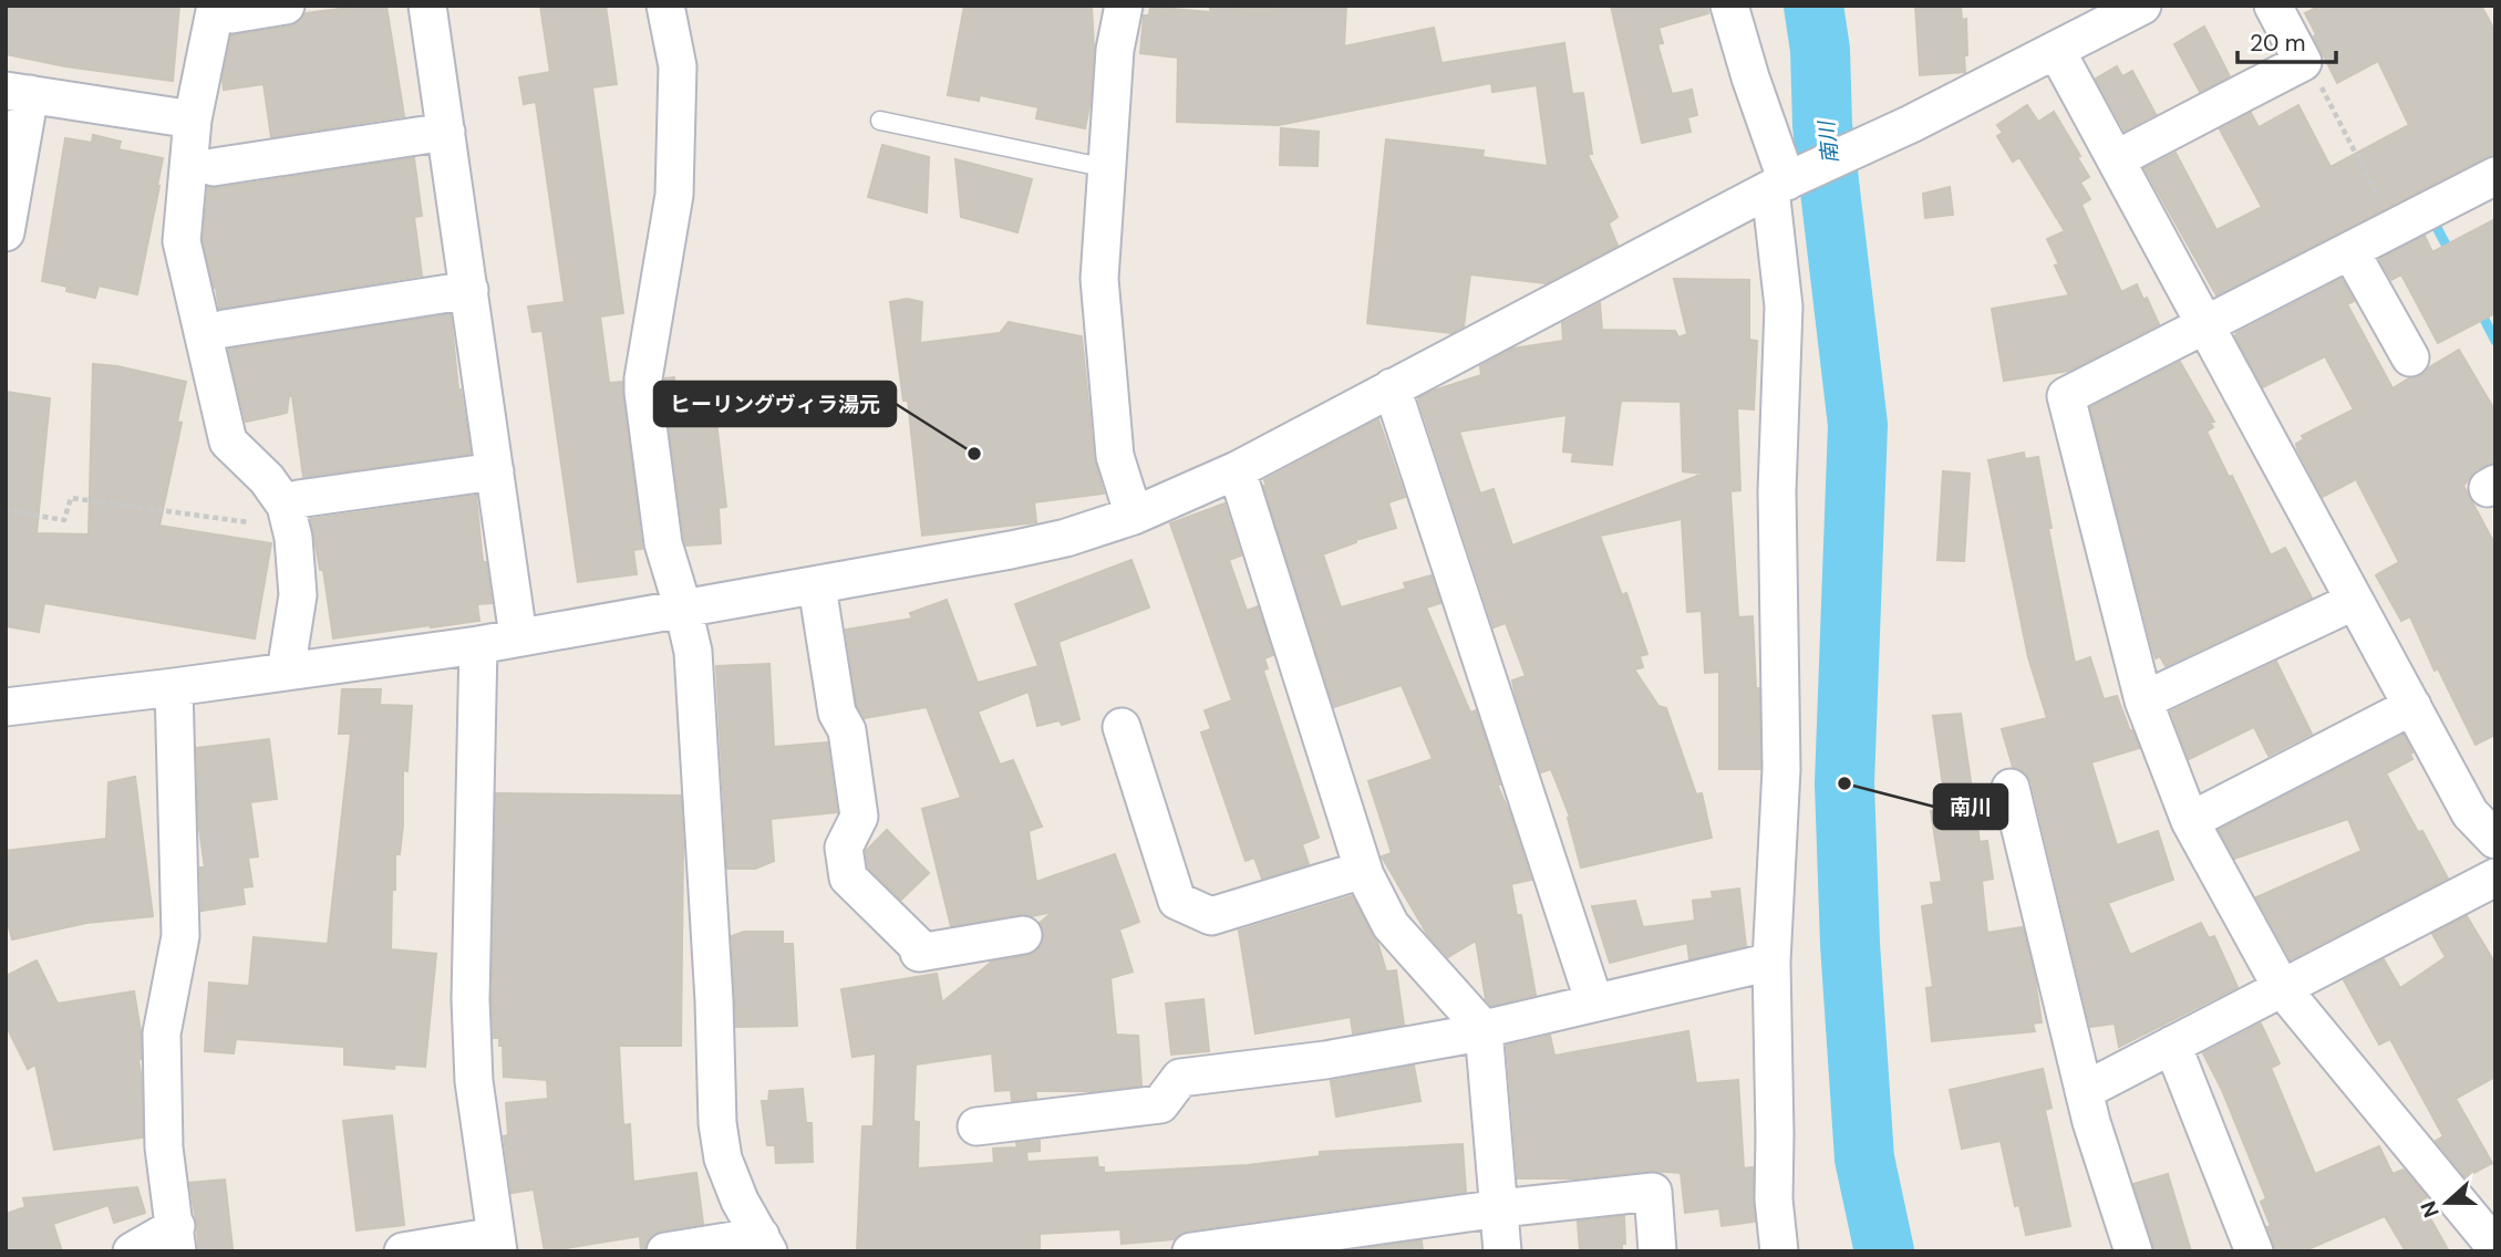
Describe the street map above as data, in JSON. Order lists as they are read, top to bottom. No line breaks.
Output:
{"water":["南川"],"places":["ヒーリングヴィラ湯元","南川"],"scale_bar":"20 m","north":"left"}
